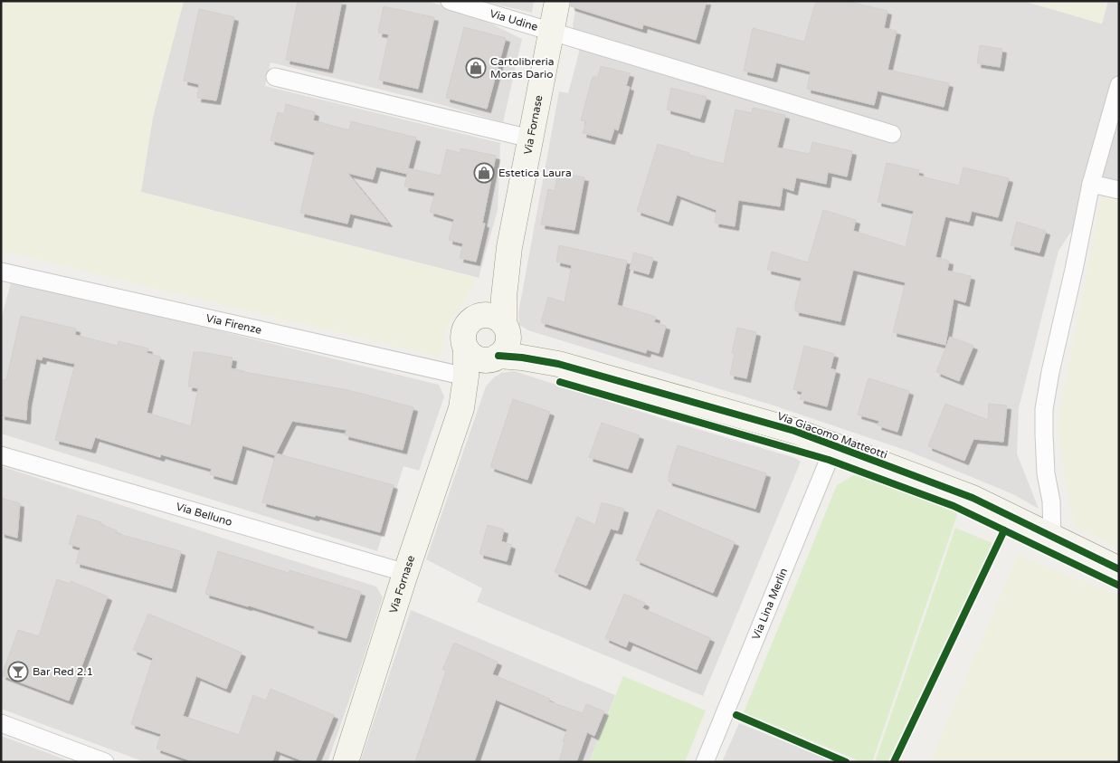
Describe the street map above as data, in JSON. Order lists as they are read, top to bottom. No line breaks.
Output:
{"streets":{"street":["Via Udine","Via Fornase","Via Firenze","Via Giacomo Matteotti","Via Belluno","Via Lina Merlin"]},"crossings":[["Via Udine","Via Fornase"],["Via Fornase","Via Firenze"],["Via Fornase","Via Giacomo Matteotti"],["Via Fornase","Via Belluno"],["Via Giacomo Matteotti","Via Lina Merlin"]],"places":{"shop":["Cartolibreria Moras Dario","Estetica Laura"],"bar":["Bar Red 2.1"]}}
